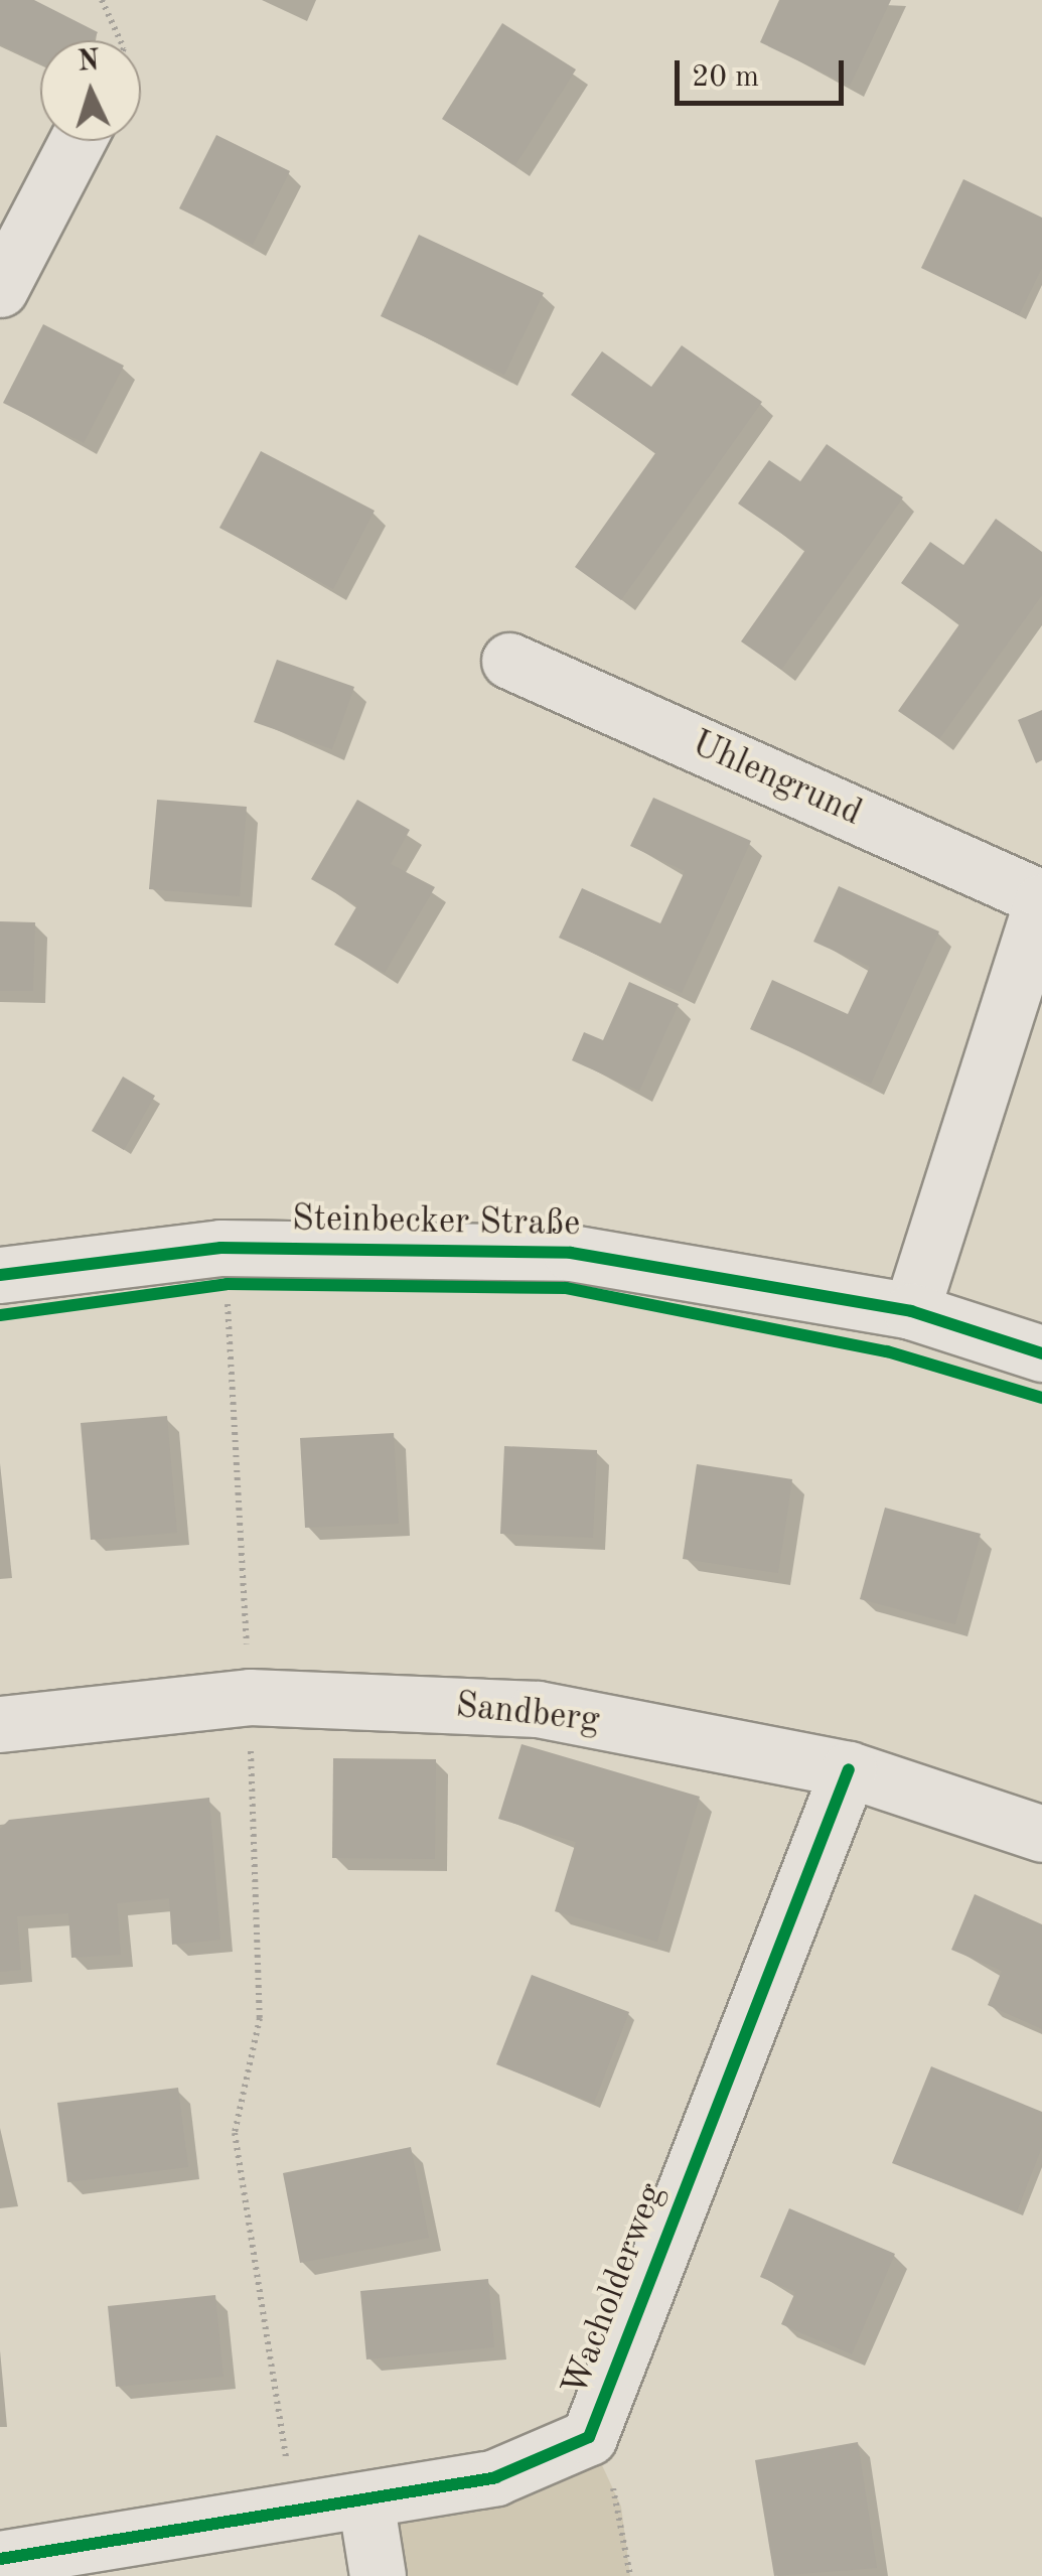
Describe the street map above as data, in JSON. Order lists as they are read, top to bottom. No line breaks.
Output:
{"streets":{"street":["Uhlengrund","Steinbecker Straße","Sandberg","Wacholderweg"]},"crossings":[["Uhlengrund","Steinbecker Straße"],["Sandberg","Wacholderweg"]],"scale_bar":"20 m","north":"top"}
